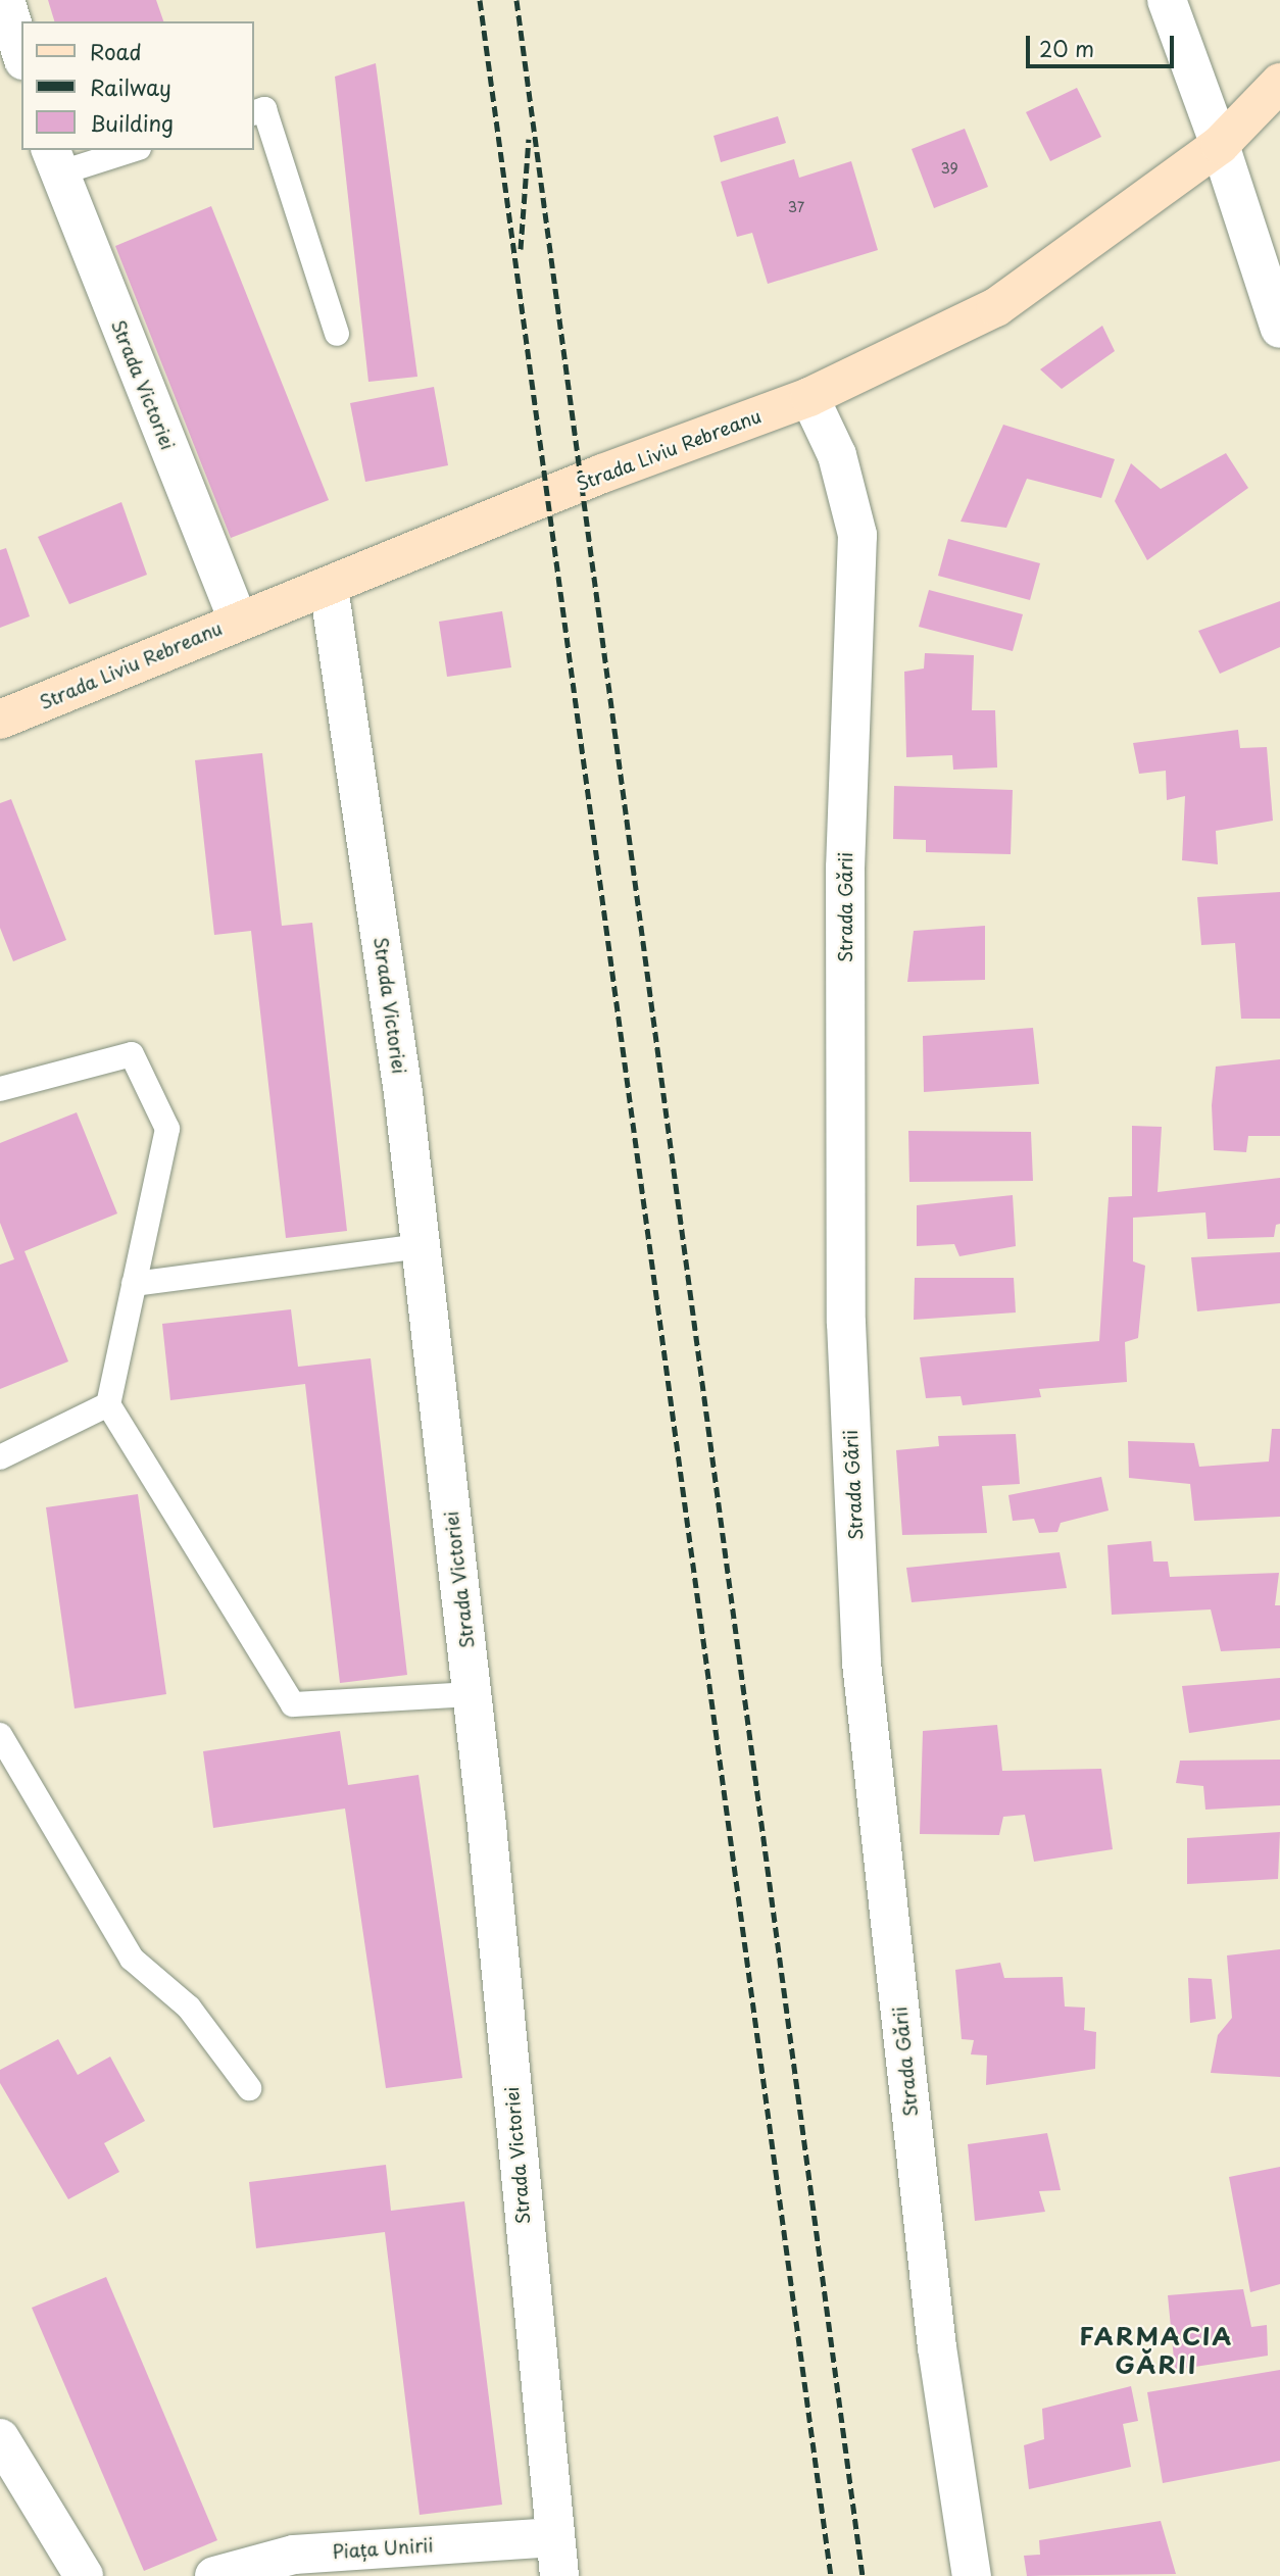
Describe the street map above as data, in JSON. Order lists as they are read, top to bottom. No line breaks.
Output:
{"streets":{"main road":["Strada Liviu Rebreanu"],"street":["Strada Victoriei","Strada Gării","Piața Unirii"]},"crossings":[["Strada Victoriei","Strada Liviu Rebreanu"],["Strada Victoriei","Piața Unirii"],["Strada Liviu Rebreanu","Strada Gării"]],"districts":["FARMACIA GĂRII"],"house_numbers":["39","37"],"legend":["Road","Railway","Building"],"scale_bar":"20 m"}
